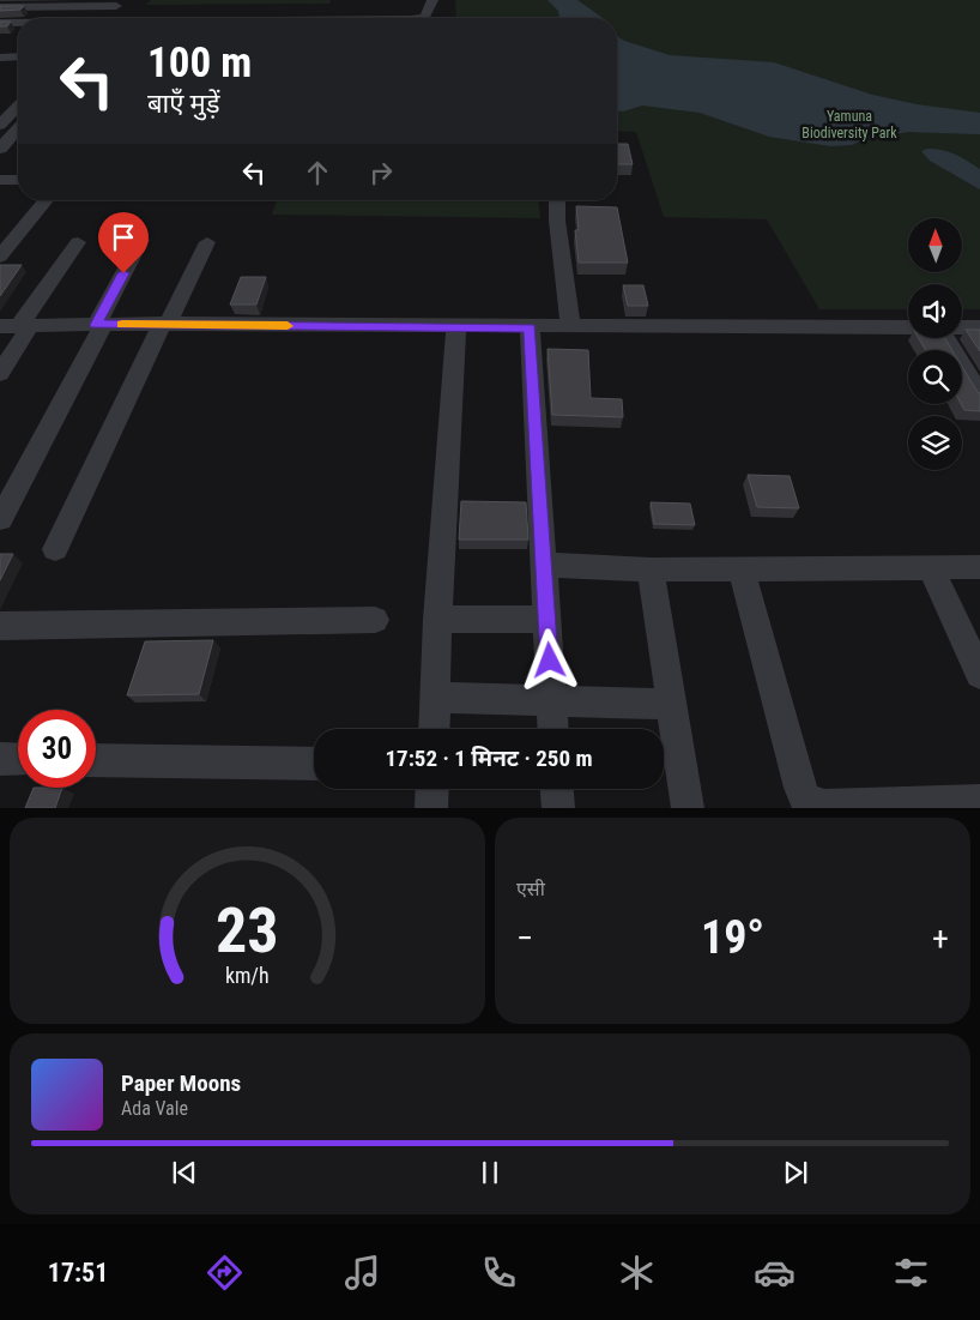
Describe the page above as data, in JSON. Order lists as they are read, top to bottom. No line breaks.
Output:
{"parks":["Yamuna Biodiversity Park"],"north":"top","page":{"turn":["100 m","बाएँ मुड़ें"],"limit":"30","trip":"17:52 · 1 मिनट · 250 m","tile":"एसी","heat":["−","19°","+"],"song":["Paper Moons","Ada Vale"],"tabs":"17:51","gauge":["23","km/h"]}}
